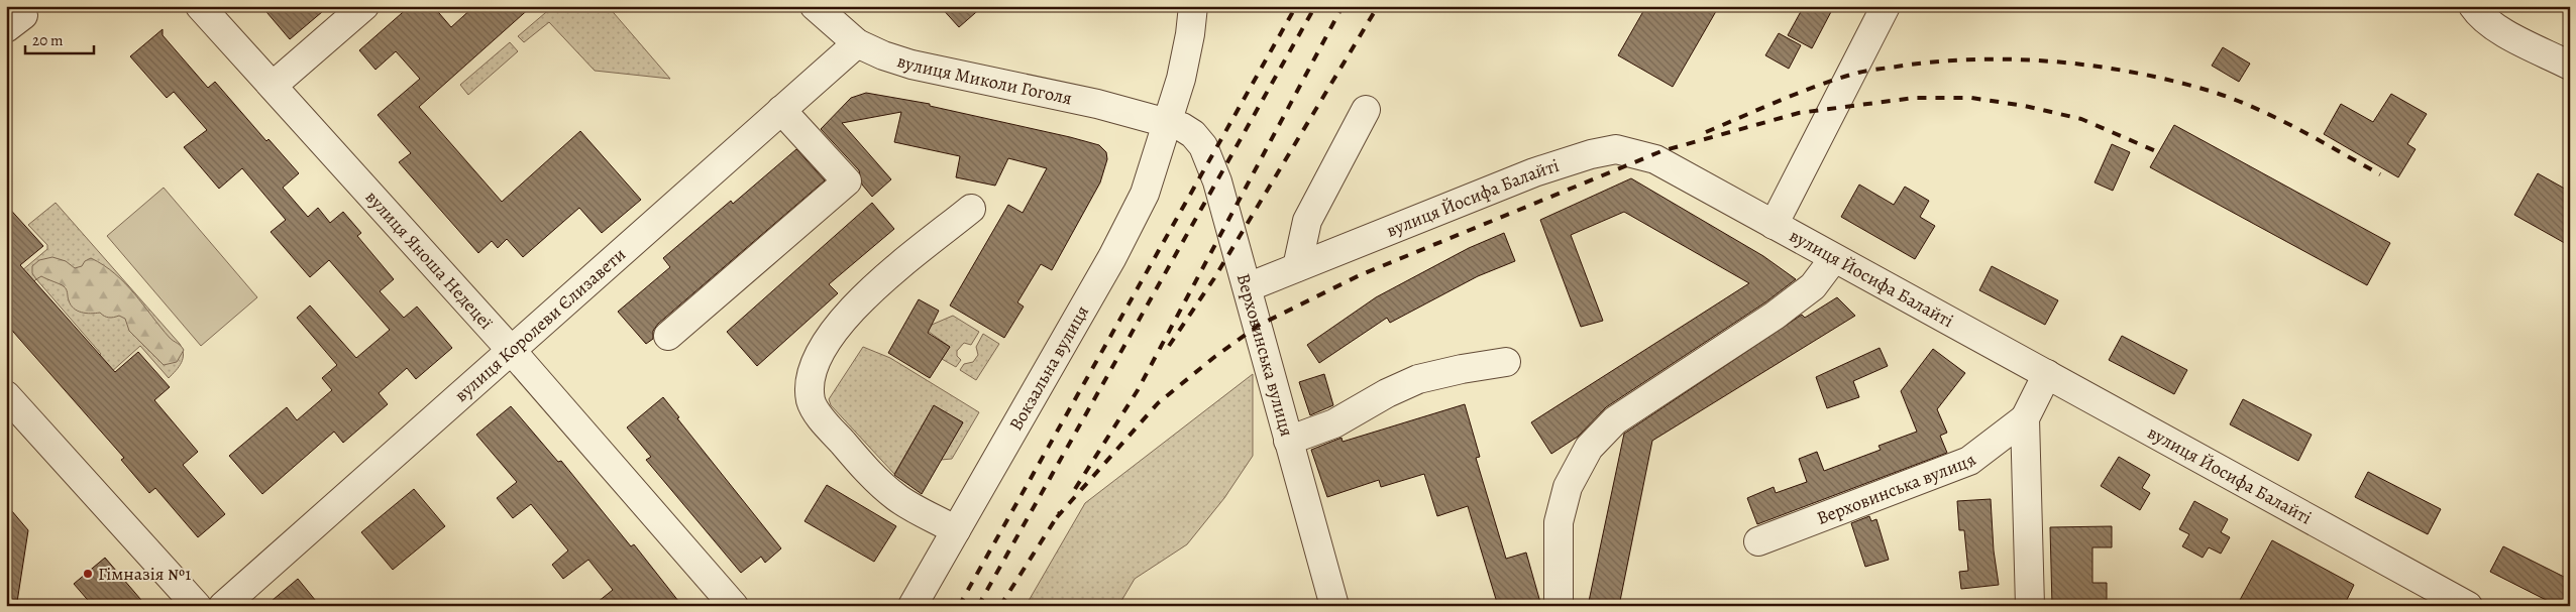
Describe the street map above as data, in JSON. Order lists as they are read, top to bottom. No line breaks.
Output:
{"streets":{"street":["вулиця Миколи Гоголя","вулиця Йосифа Балайті","вулиця Яноша Недецеї","вулиця Королеви Єлизавети","Верховинська вулиця","Вокзальна вулиця"]},"crossings":[["вулиця Миколи Гоголя","вулиця Королеви Єлизавети"],["вулиця Миколи Гоголя","Верховинська вулиця"],["вулиця Миколи Гоголя","Вокзальна вулиця"],["вулиця Йосифа Балайті","Верховинська вулиця"],["вулиця Яноша Недецеї","вулиця Королеви Єлизавети"],["Верховинська вулиця","Вокзальна вулиця"]],"places":["Гімназія №1"],"scale_bar":"20 m"}
